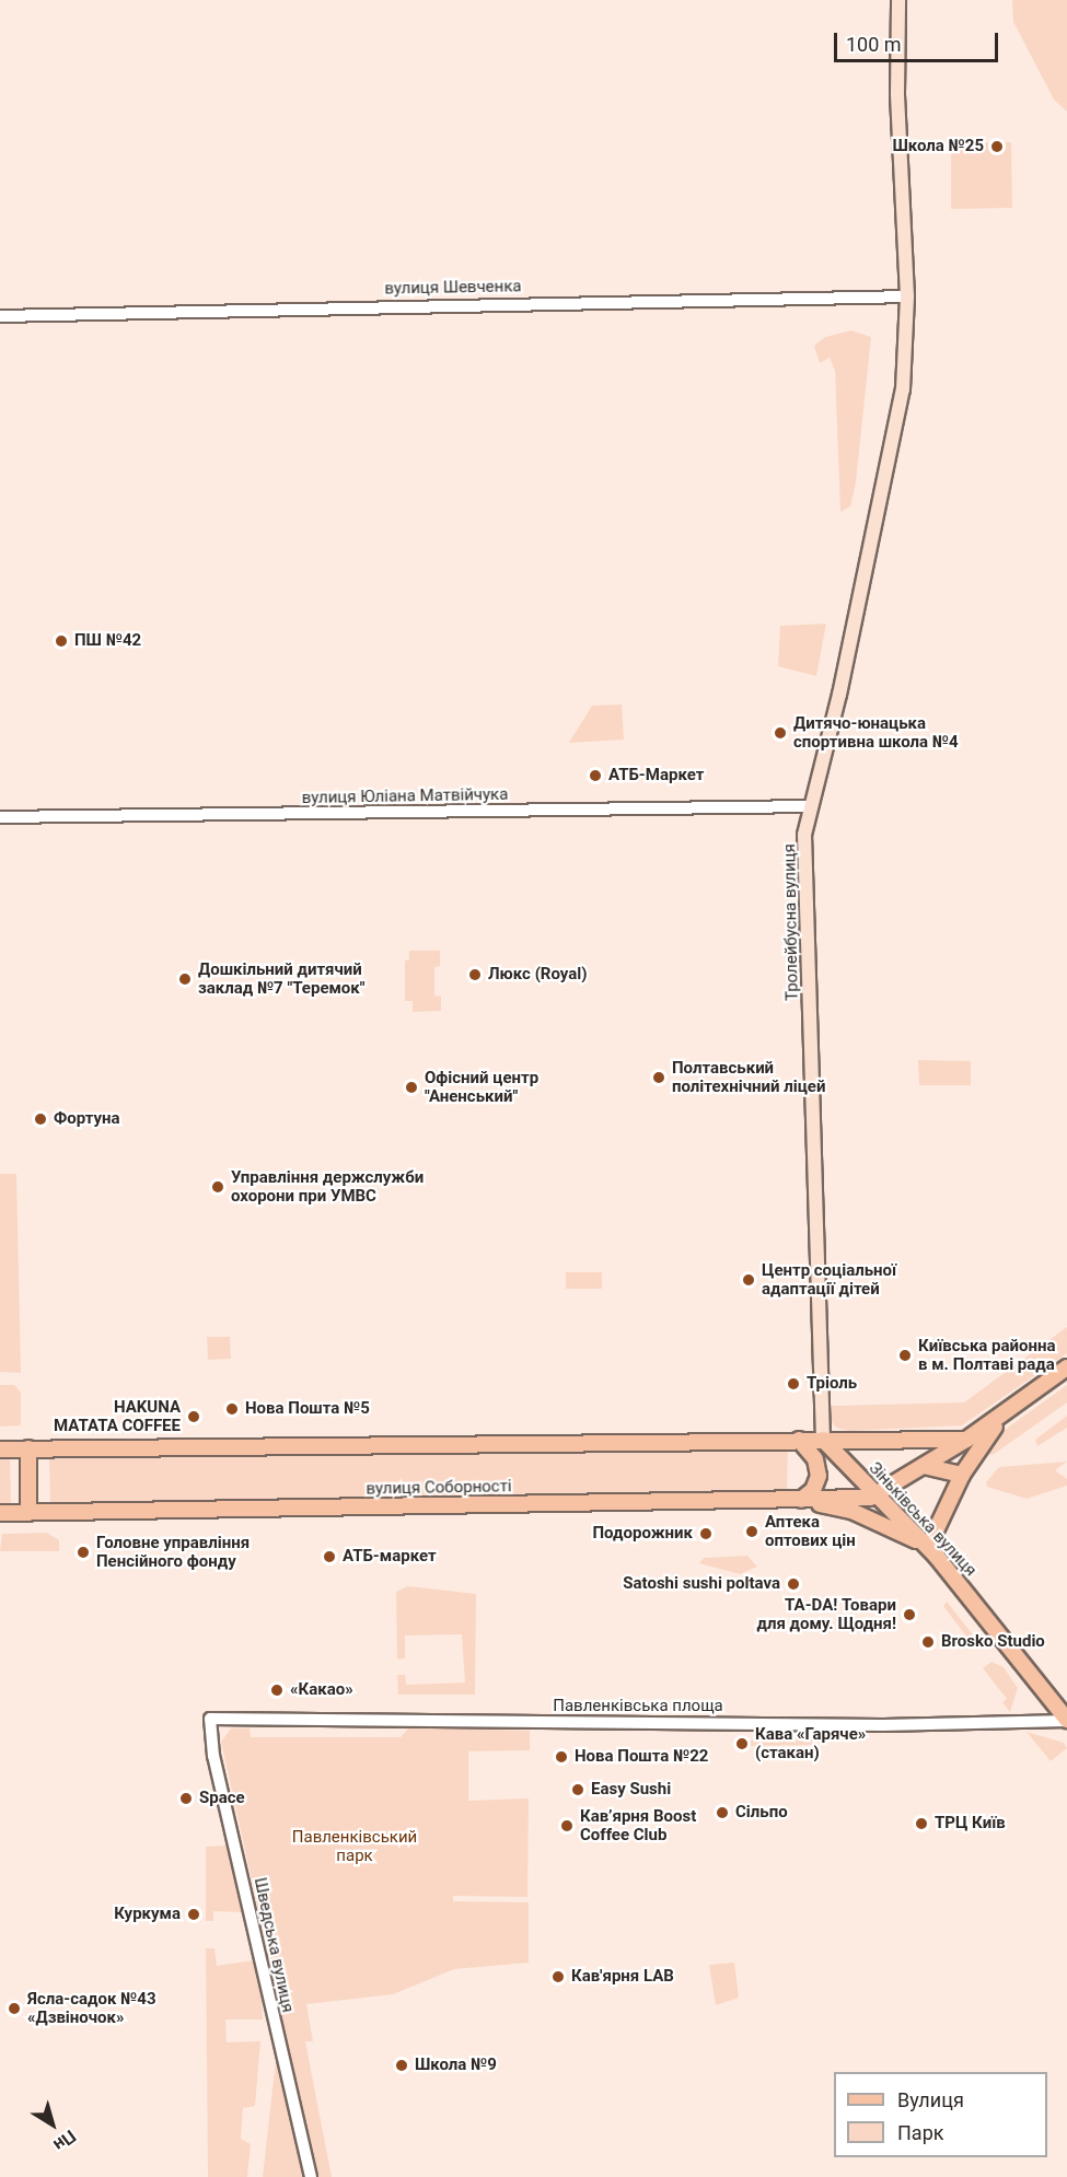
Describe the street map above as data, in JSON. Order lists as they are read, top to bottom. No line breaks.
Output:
{"streets":{"main road":["Тролейбусна вулиця","вулиця Соборності","Зіньківська вулиця"],"street":["вулиця Шевченка","вулиця Юліана Матвійчука","Павленківська площа","Шведська вулиця"]},"crossings":[["вулиця Шевченка","Тролейбусна вулиця"],["вулиця Юліана Матвійчука","Тролейбусна вулиця"],["Тролейбусна вулиця","Зіньківська вулиця"],["вулиця Соборності","Зіньківська вулиця"],["Зіньківська вулиця","Павленківська площа"],["Павленківська площа","Шведська вулиця"]],"parks":["Павленківський парк"],"places":["Школа №25","ПШ №42","Дитячо-юнацька спортивна школа №4","АТБ-Маркет","Люкс (Royal)","Дошкільний дитячий заклад №7 \"Теремок\"","Полтавський політехнічний ліцей","Офісний центр \"Аненський\"","Фортуна","Управління держслужби охорони при УМВС","Центр соціальної адаптації дітей","Київська районна в м. Полтаві рада","Тріоль","Нова Пошта №5","HAKUNA MATATA COFFEE","Аптека оптових цін","Подорожник","Головне управління Пенсійного фонду","АТБ-маркет","Satoshi sushi poltava","TA-DA! Товари для дому. Щодня!","Brosko Studio","«Какао»","Кава «Гаряче» (стакан)","Нова Пошта №22","Easy Sushi","Space","Сільпо","ТРЦ Київ","Кав’ярня Boost Coffee Club","Куркума","Кав'ярня LAB","Ясла-садок №43 «Дзвіночок»","Школа №9"],"legend":["Вулиця","Парк"],"scale_bar":"100 m","north":"bottom right"}
